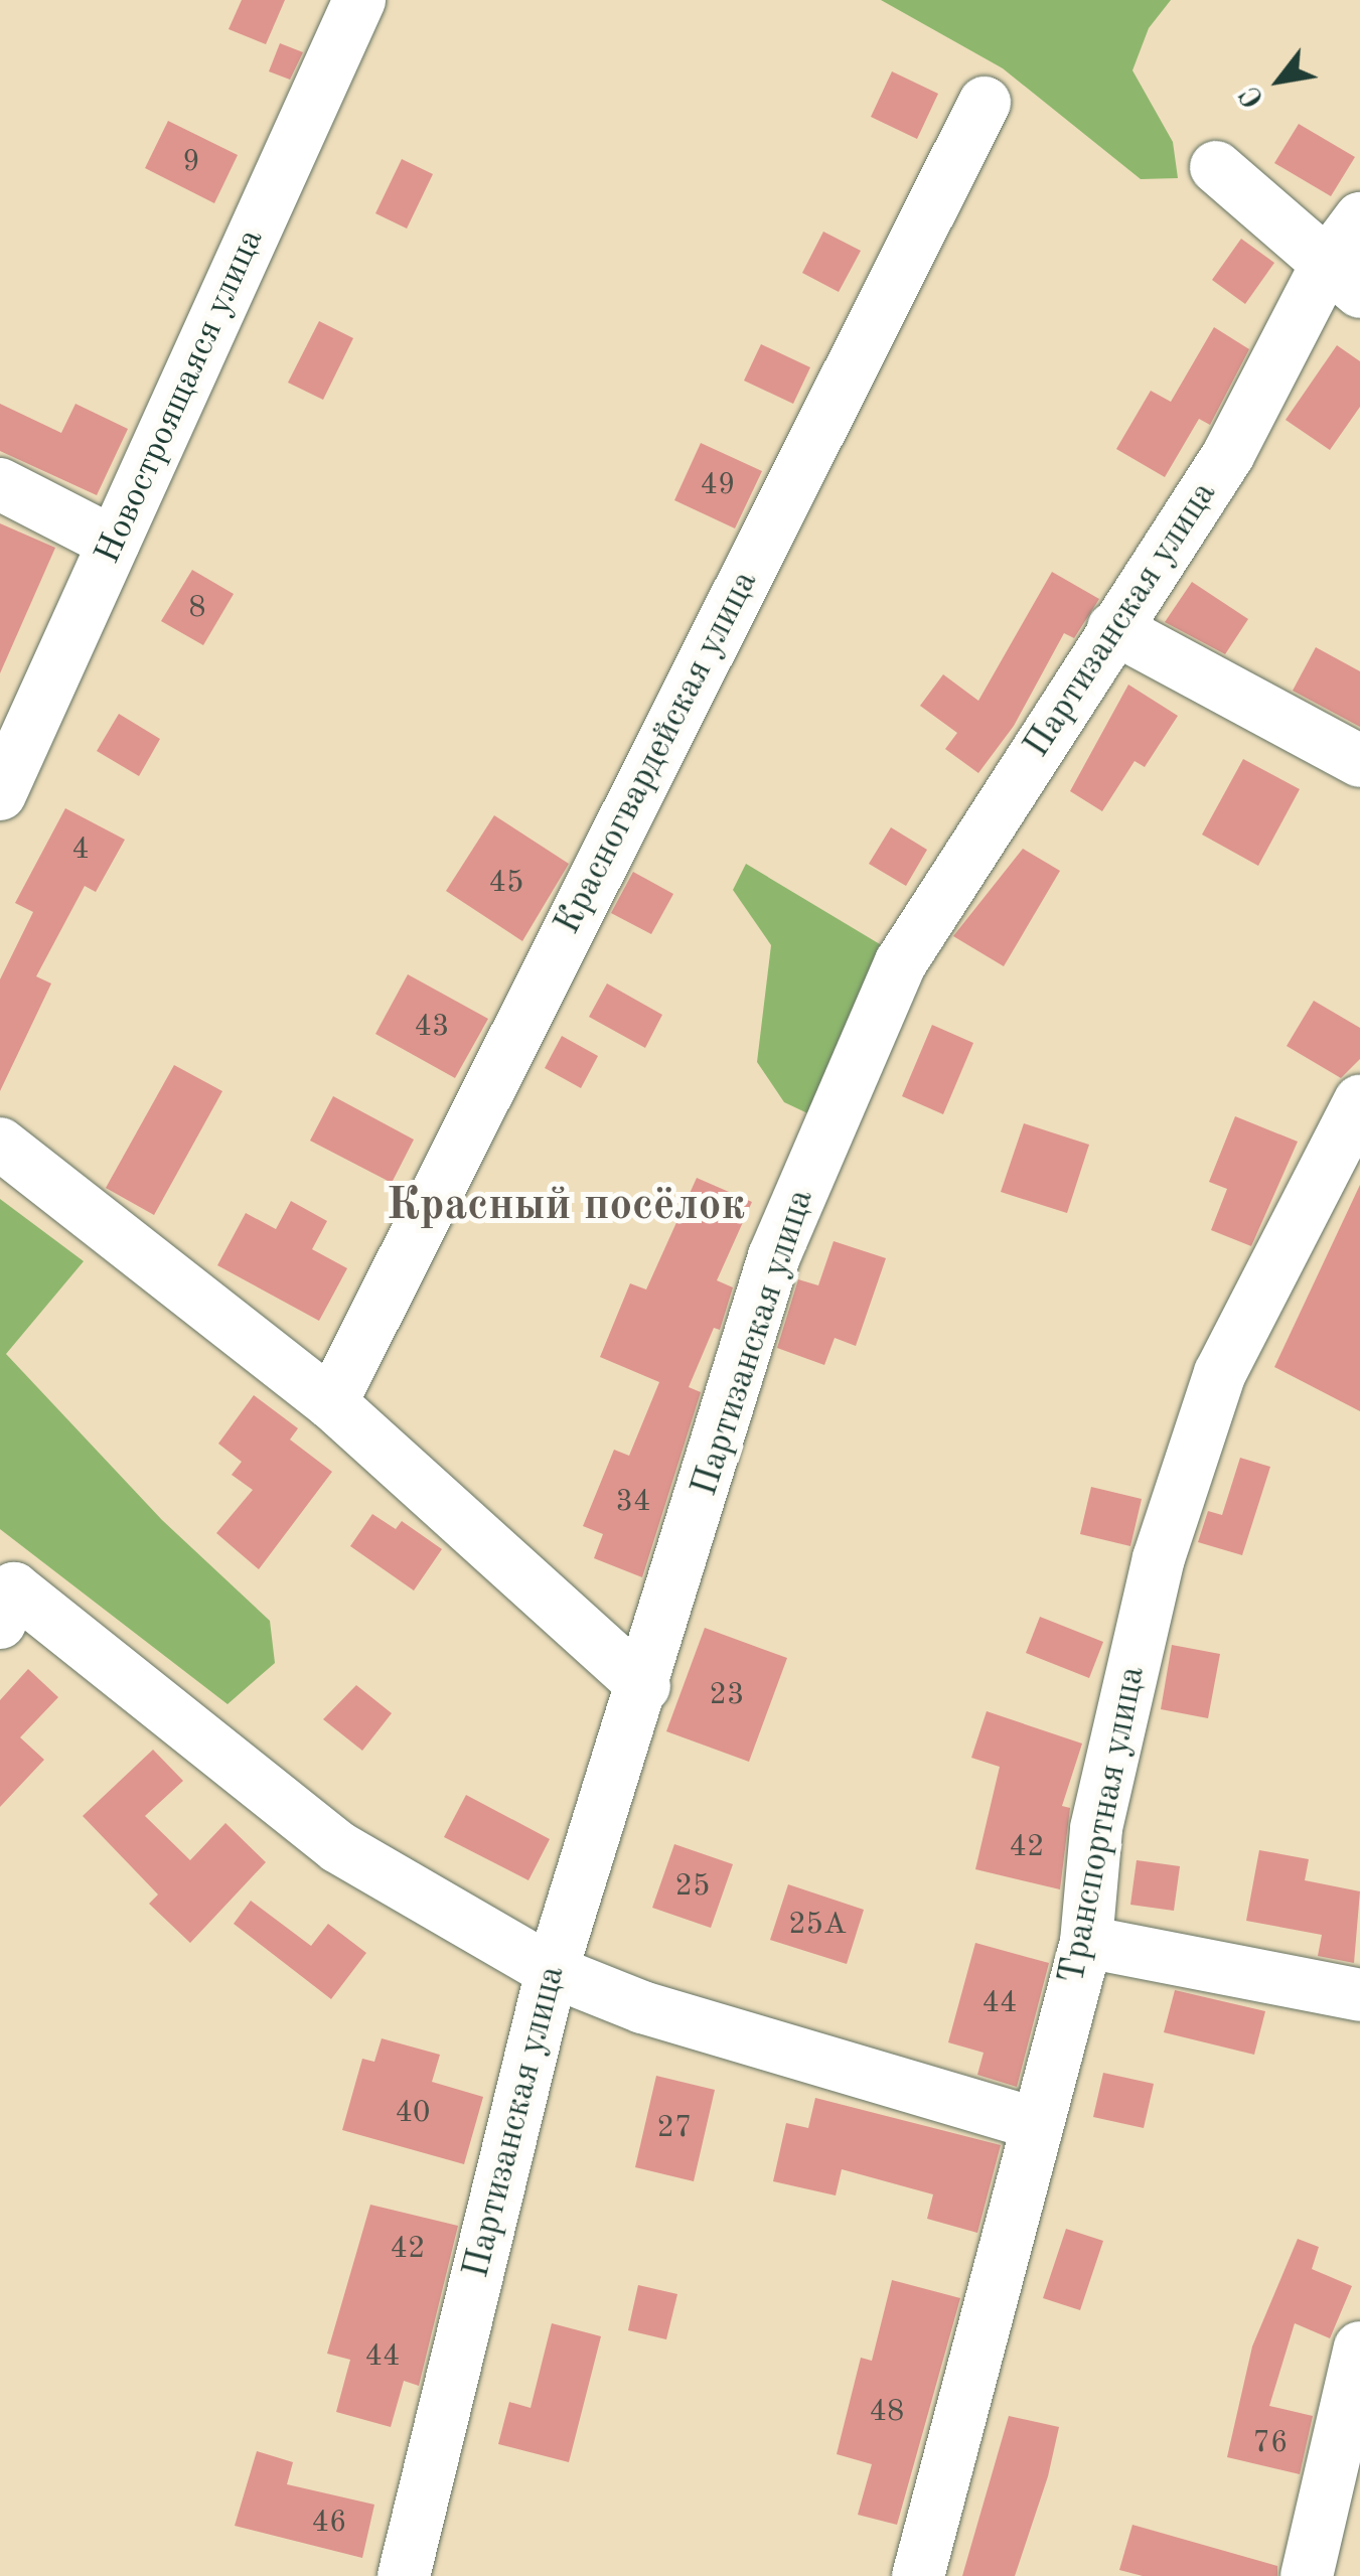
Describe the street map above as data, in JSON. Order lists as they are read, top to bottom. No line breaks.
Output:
{"streets":{"street":["Новостроящаяся улица","Партизанская улица","Красногвардейская улица","Транспортная улица"]},"districts":["Красный посёлок"],"house_numbers":["9","49","8","4","45","43","34","23","42","25","25А","44","40","27","42","44","48","76","46"],"north":"bottom left"}
